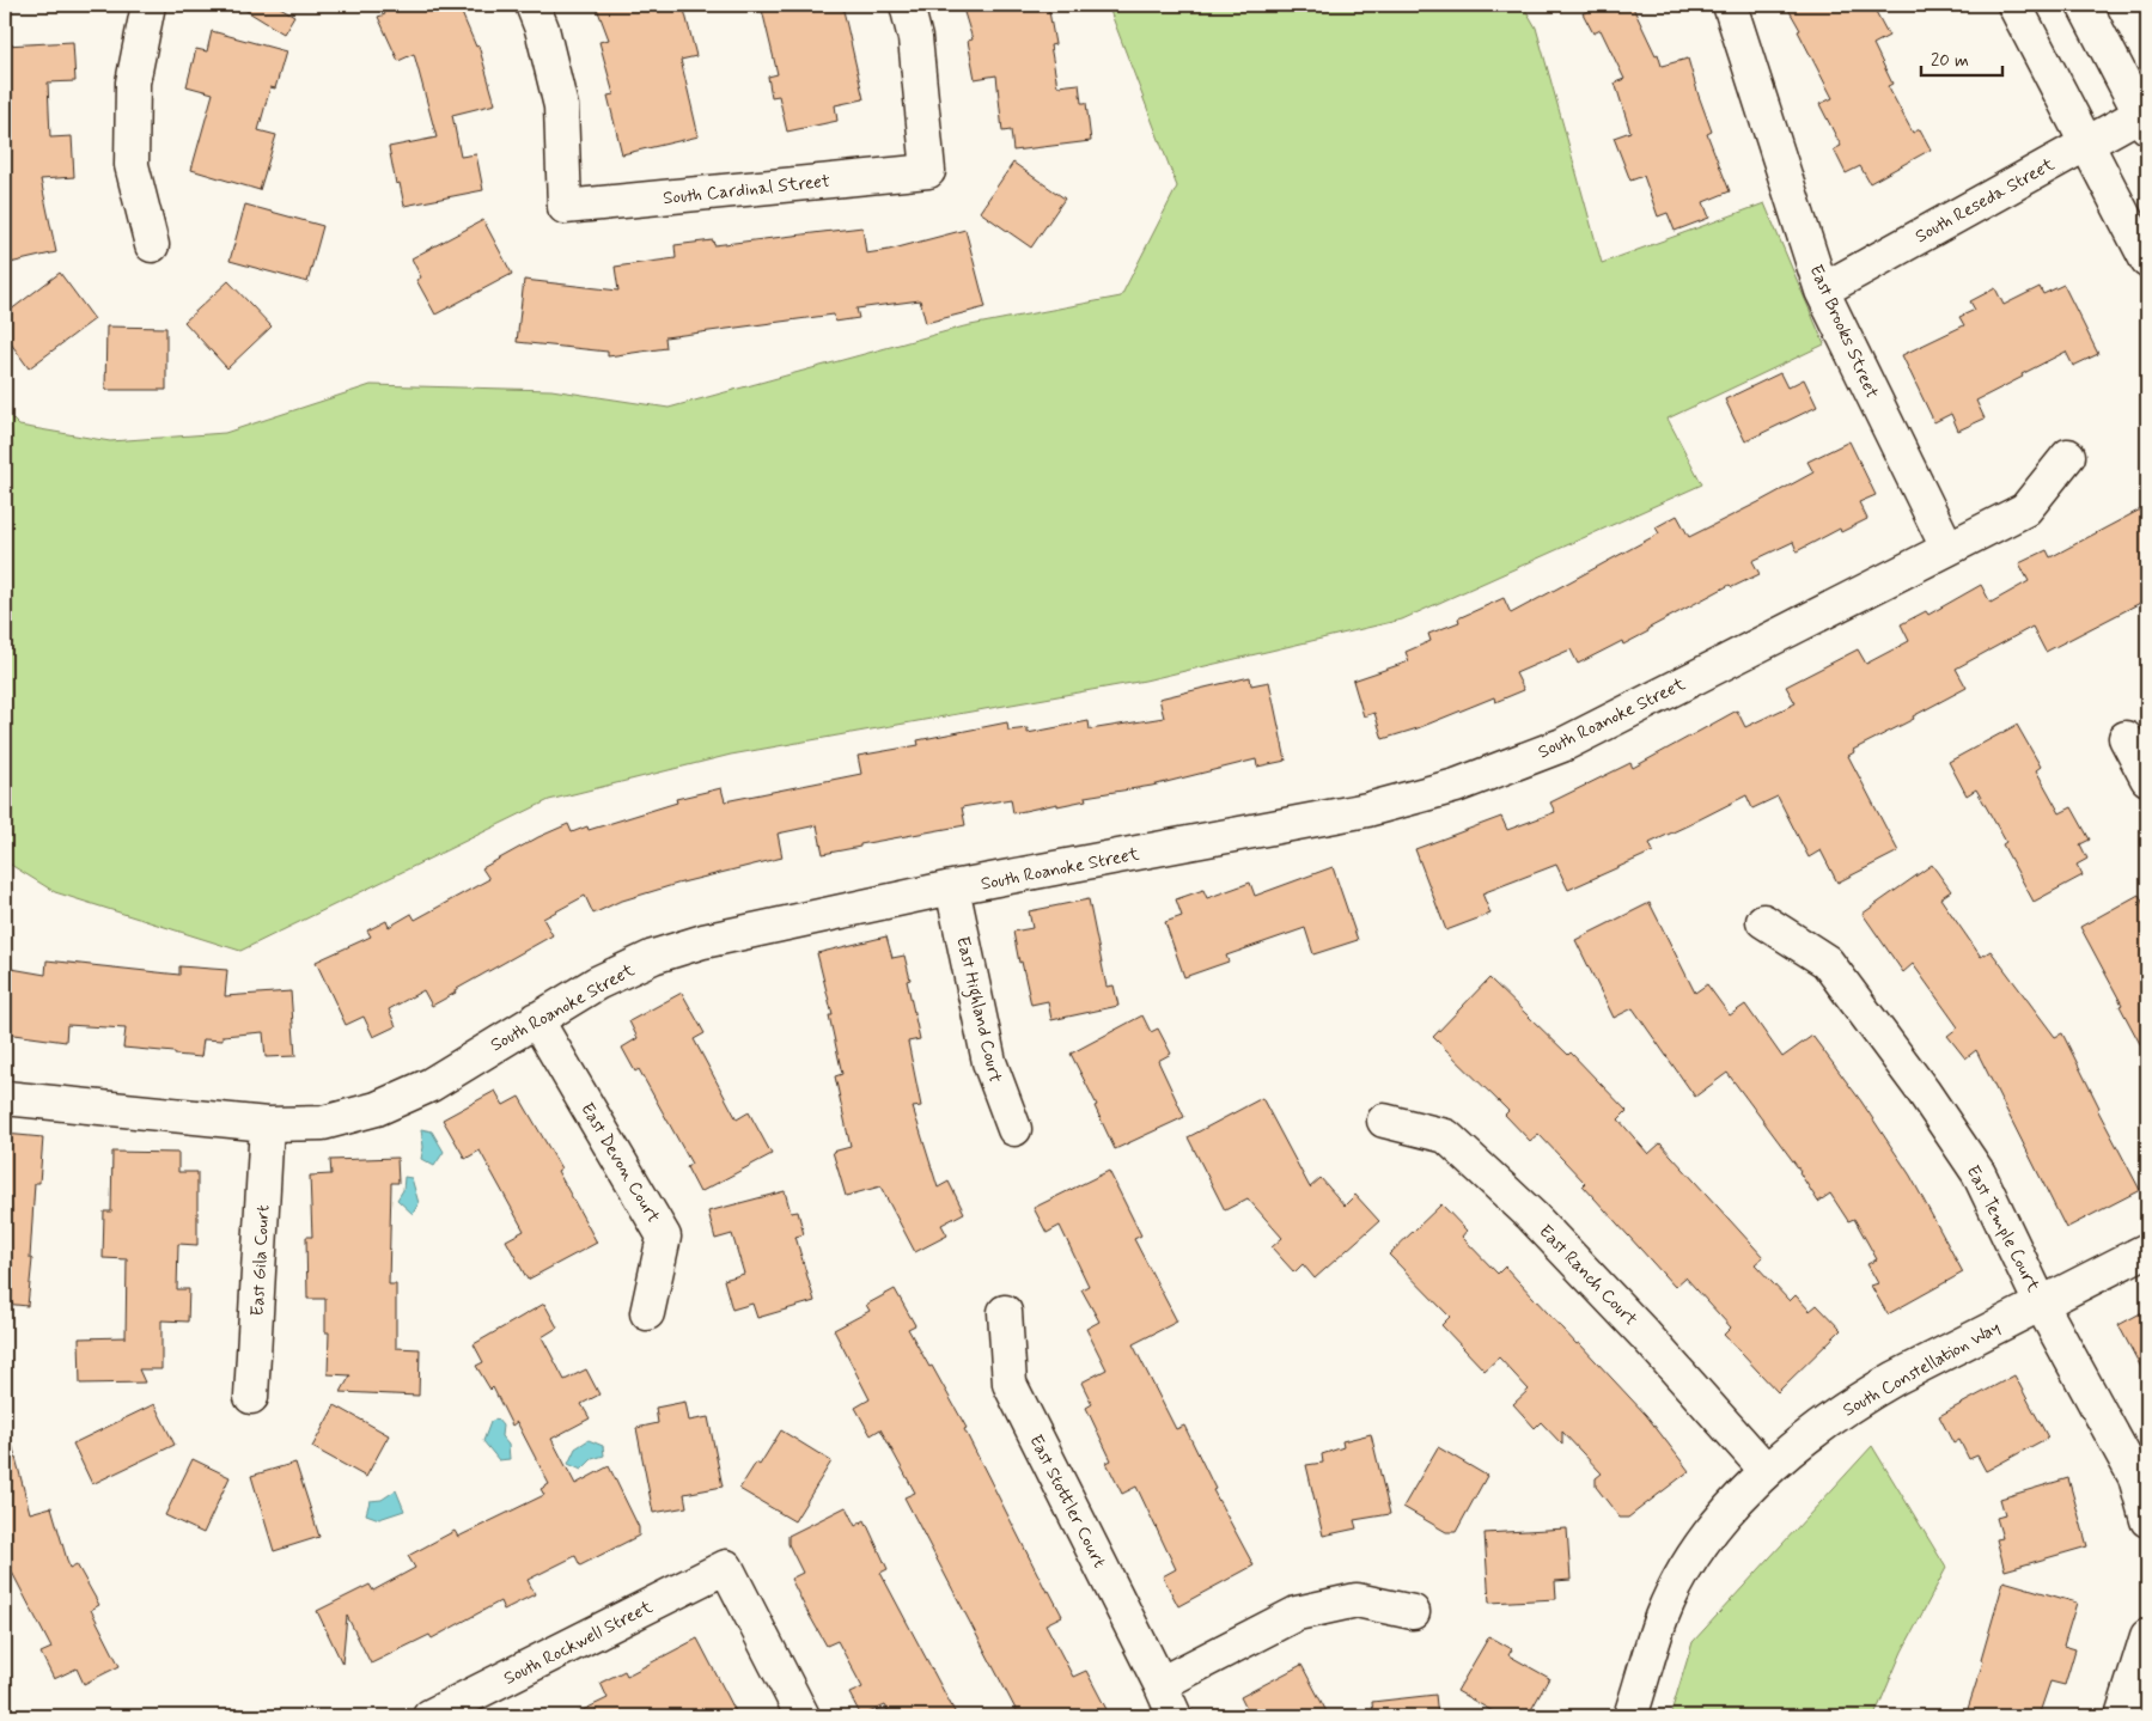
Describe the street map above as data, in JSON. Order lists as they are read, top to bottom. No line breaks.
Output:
{"streets":{"street":["South Cardinal Street","South Reseda Street","East Brooks Street","South Roanoke Street","East Highland Court","East Devon Court","East Temple Court","East Gila Court","East Ranch Court","South Constellation Way","East Stottler Court","South Rockwell Street"]},"crossings":[["South Reseda Street","East Brooks Street"],["East Brooks Street","South Roanoke Street"],["South Roanoke Street","East Highland Court"],["South Roanoke Street","East Devon Court"],["South Roanoke Street","East Gila Court"],["East Temple Court","South Constellation Way"],["East Ranch Court","South Constellation Way"]],"scale_bar":"20 m"}
